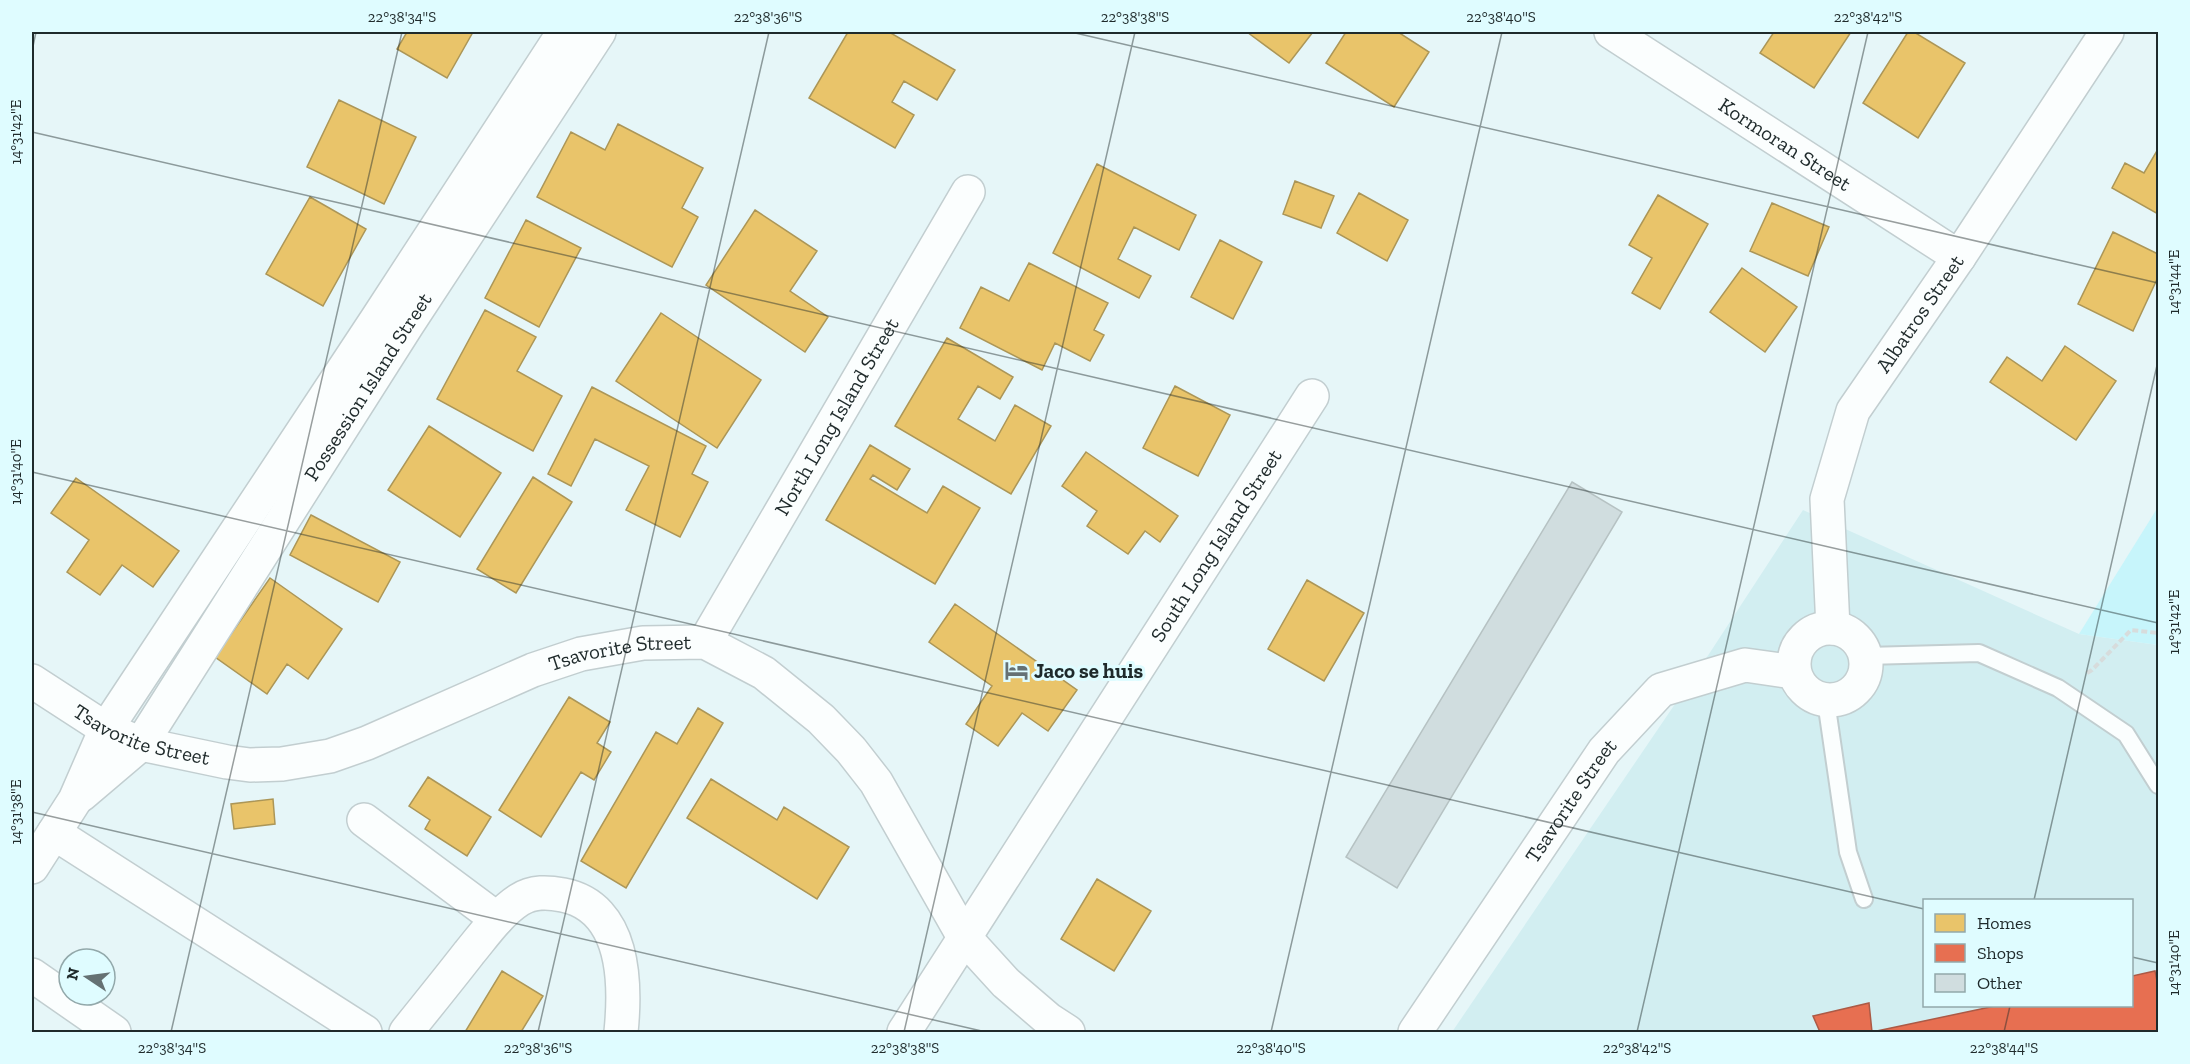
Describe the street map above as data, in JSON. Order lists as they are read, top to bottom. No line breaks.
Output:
{"streets":{"street":["Kormoran Street","Albatros Street","Possession Island Street","North Long Island Street","South Long Island Street","Tsavorite Street"]},"crossings":[["Kormoran Street","Albatros Street"],["Albatros Street","Tsavorite Street"],["Possession Island Street","Tsavorite Street"],["North Long Island Street","Tsavorite Street"],["South Long Island Street","Tsavorite Street"]],"places":{"hotel":["Jaco se huis"]},"legend":["Homes","Shops","Other"],"north":"left","coordinates":["22°38'34\"S","22°38'36\"S","22°38'38\"S","22°38'40\"S","22°38'42\"S","14°31'42\"E","14°31'44\"E","14°31'40\"E","14°31'38\"E","22°38'44\"S"]}
